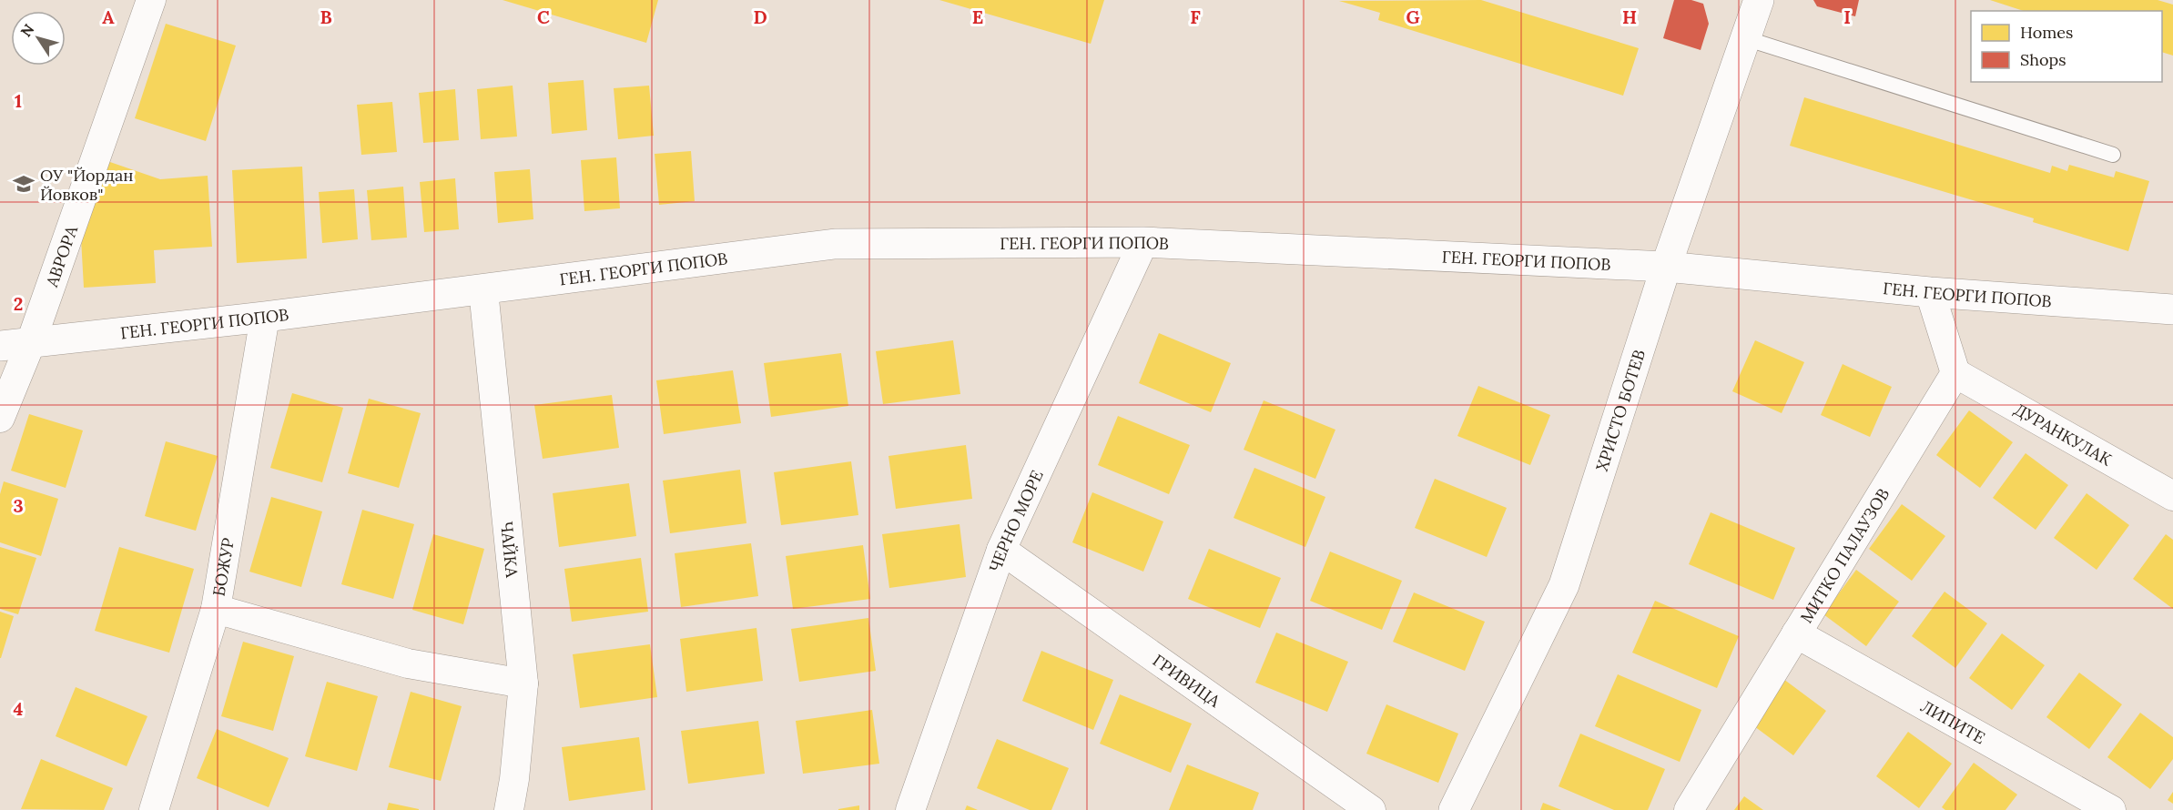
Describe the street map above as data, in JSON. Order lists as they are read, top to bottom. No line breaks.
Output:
{"streets":{"street":["ГЕН. ГЕОРГИ ПОПОВ","АВРОРА","ХРИСТО БОТЕВ","ДУРАНКУЛАК","ЧЕРНО МОРЕ","ЧАЙКА","МИТКО ПАЛАУЗОВ","БОЖУР","ГРИВИЦА","ЛИПИТЕ"]},"crossings":[["ГЕН. ГЕОРГИ ПОПОВ","АВРОРА"],["ГЕН. ГЕОРГИ ПОПОВ","ХРИСТО БОТЕВ"],["ГЕН. ГЕОРГИ ПОПОВ","ЧЕРНО МОРЕ"],["ГЕН. ГЕОРГИ ПОПОВ","ЧАЙКА"],["ГЕН. ГЕОРГИ ПОПОВ","БОЖУР"],["ДУРАНКУЛАК","МИТКО ПАЛАУЗОВ"],["ЧЕРНО МОРЕ","ГРИВИЦА"],["МИТКО ПАЛАУЗОВ","ЛИПИТЕ"]],"places":{"school or university":["ОУ \"Йордан Йовков\""]},"legend":["Homes","Shops"],"north":"top left","grid":{"columns":["A","B","C","D","E","F","G","H","I"],"rows":["1","2","3","4"]}}
